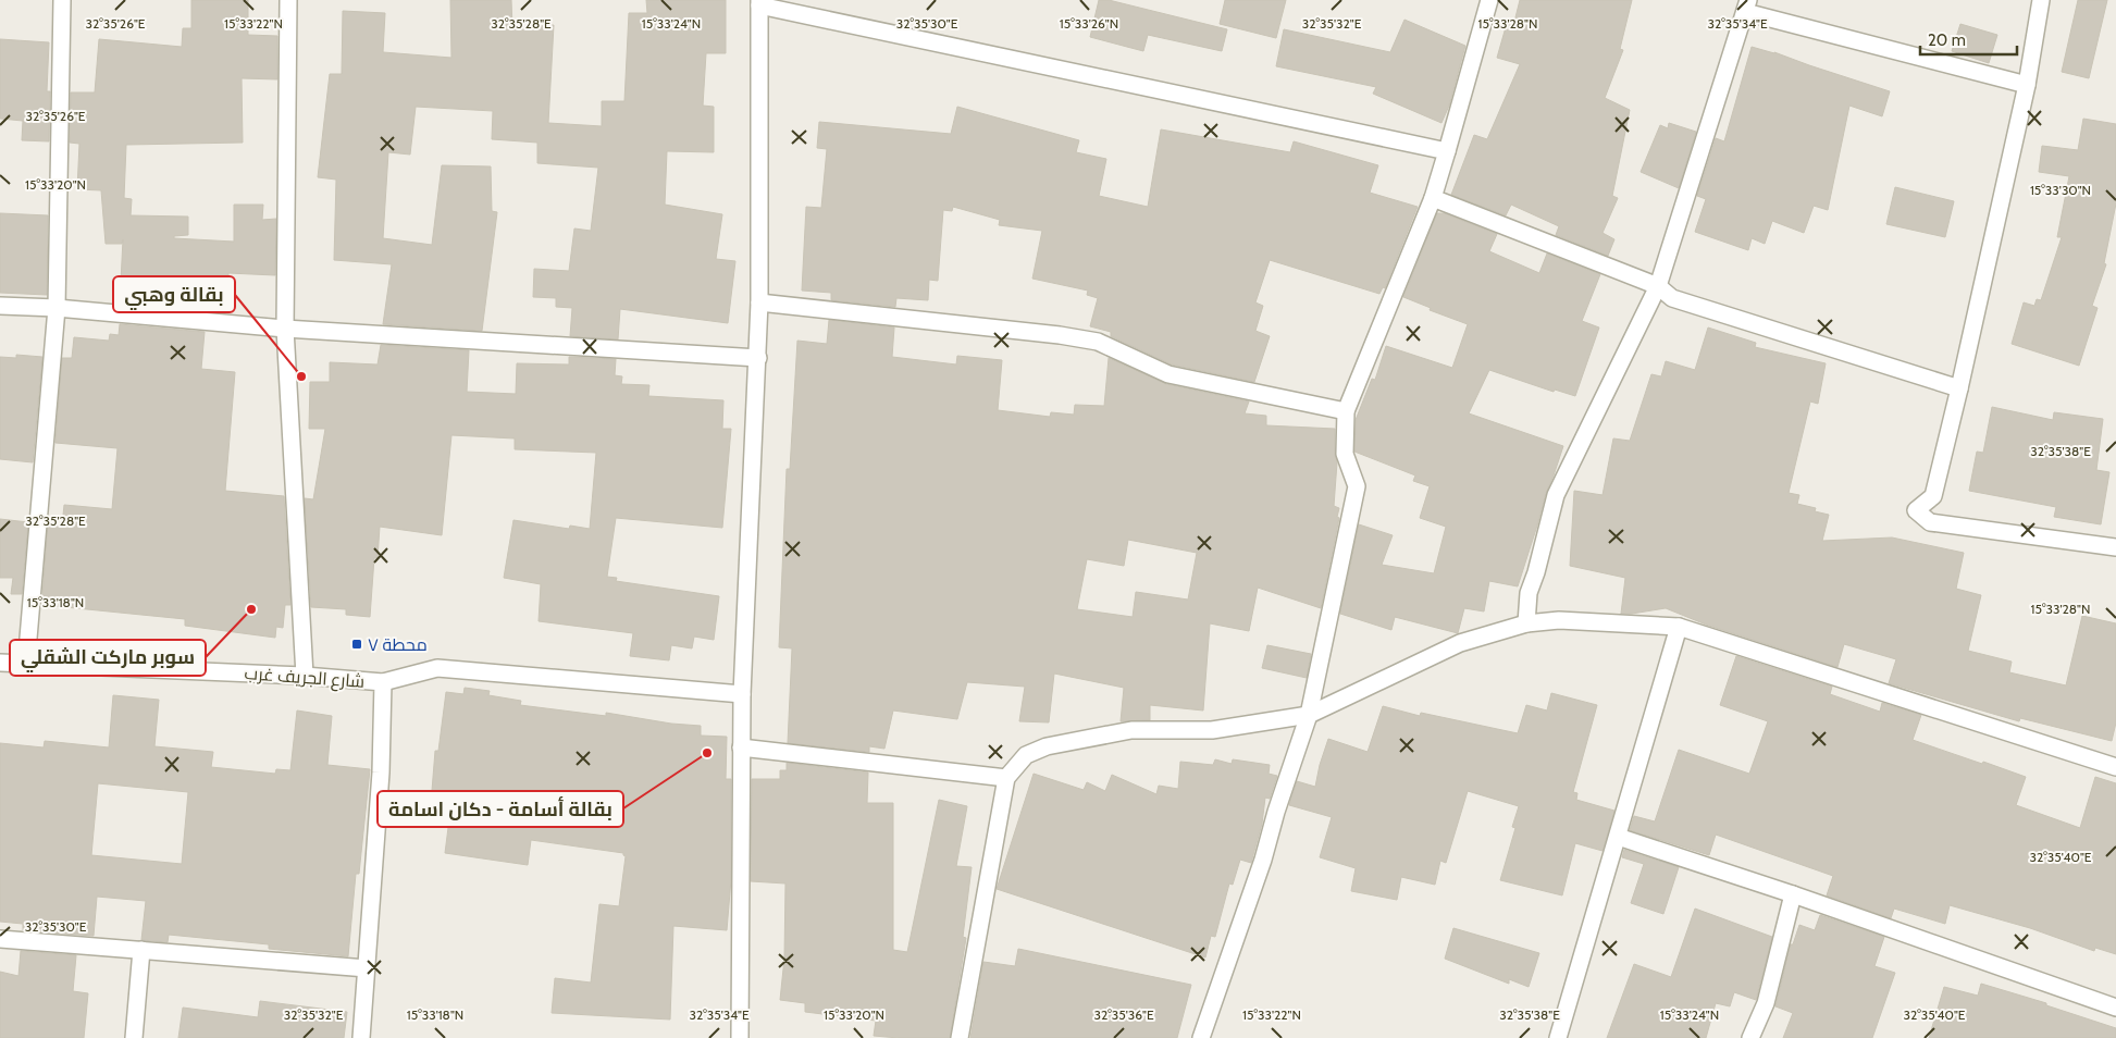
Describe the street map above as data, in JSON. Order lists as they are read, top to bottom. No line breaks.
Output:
{"streets":{"street":["شارع الجريف غرب"]},"places":{"other":["بقالة وهبي","سوبر ماركت الشقلي","بقالة أسامة - دكان اسامة"],"transit":["محطة ٧"]},"scale_bar":"20 m","coordinates":["32°35'26\"E","15°33'22\"N","32°35'28\"E","15°33'24\"N","32°35'30\"E","15°33'26\"N","32°35'32\"E","15°33'28\"N","32°35'34\"E","15°33'20\"N","15°33'30\"N","32°35'38\"E","15°33'18\"N","32°35'40\"E","32°35'36\"E"]}
